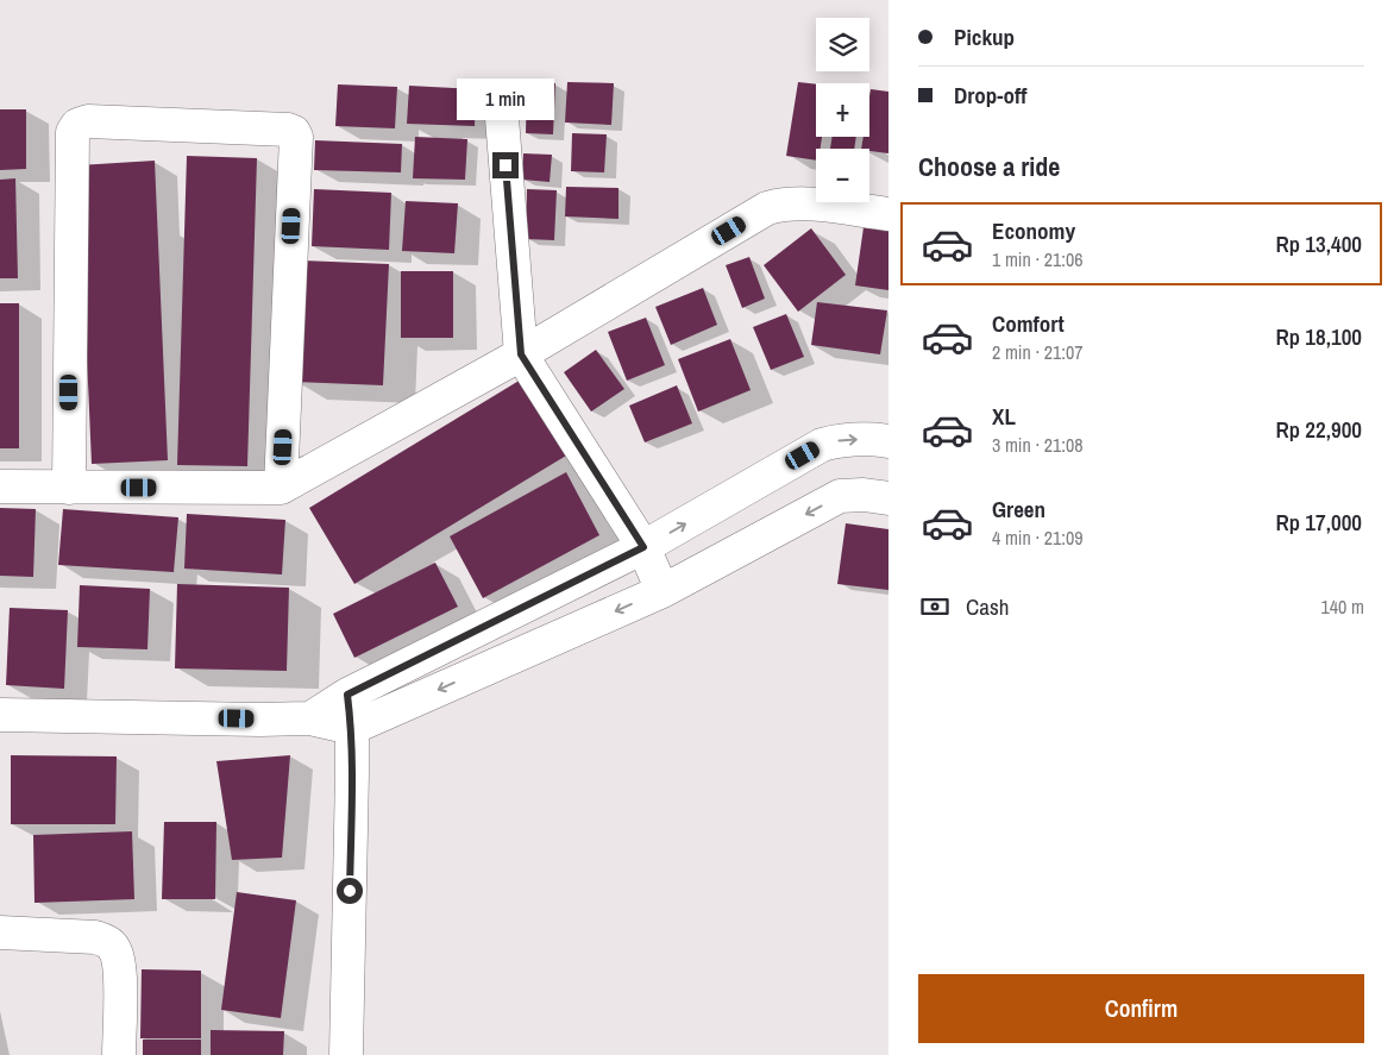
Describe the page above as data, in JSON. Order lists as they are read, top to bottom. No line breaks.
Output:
{"page":{"banner":["Pickup","Drop-off"],"map_buttons":["+","−"],"bubble":"1 min","heading":"Choose a ride","list":[{"name":"Economy","note":"1 min · 21:06","value":"Rp 13,400"},{"name":"Comfort","note":"2 min · 21:07","value":"Rp 18,100"},{"name":"XL","note":"3 min · 21:08","value":"Rp 22,900"},{"name":"Green","note":"4 min · 21:09","value":"Rp 17,000"}],"pay":["Cash","140 m"],"buttons":"Confirm"}}
